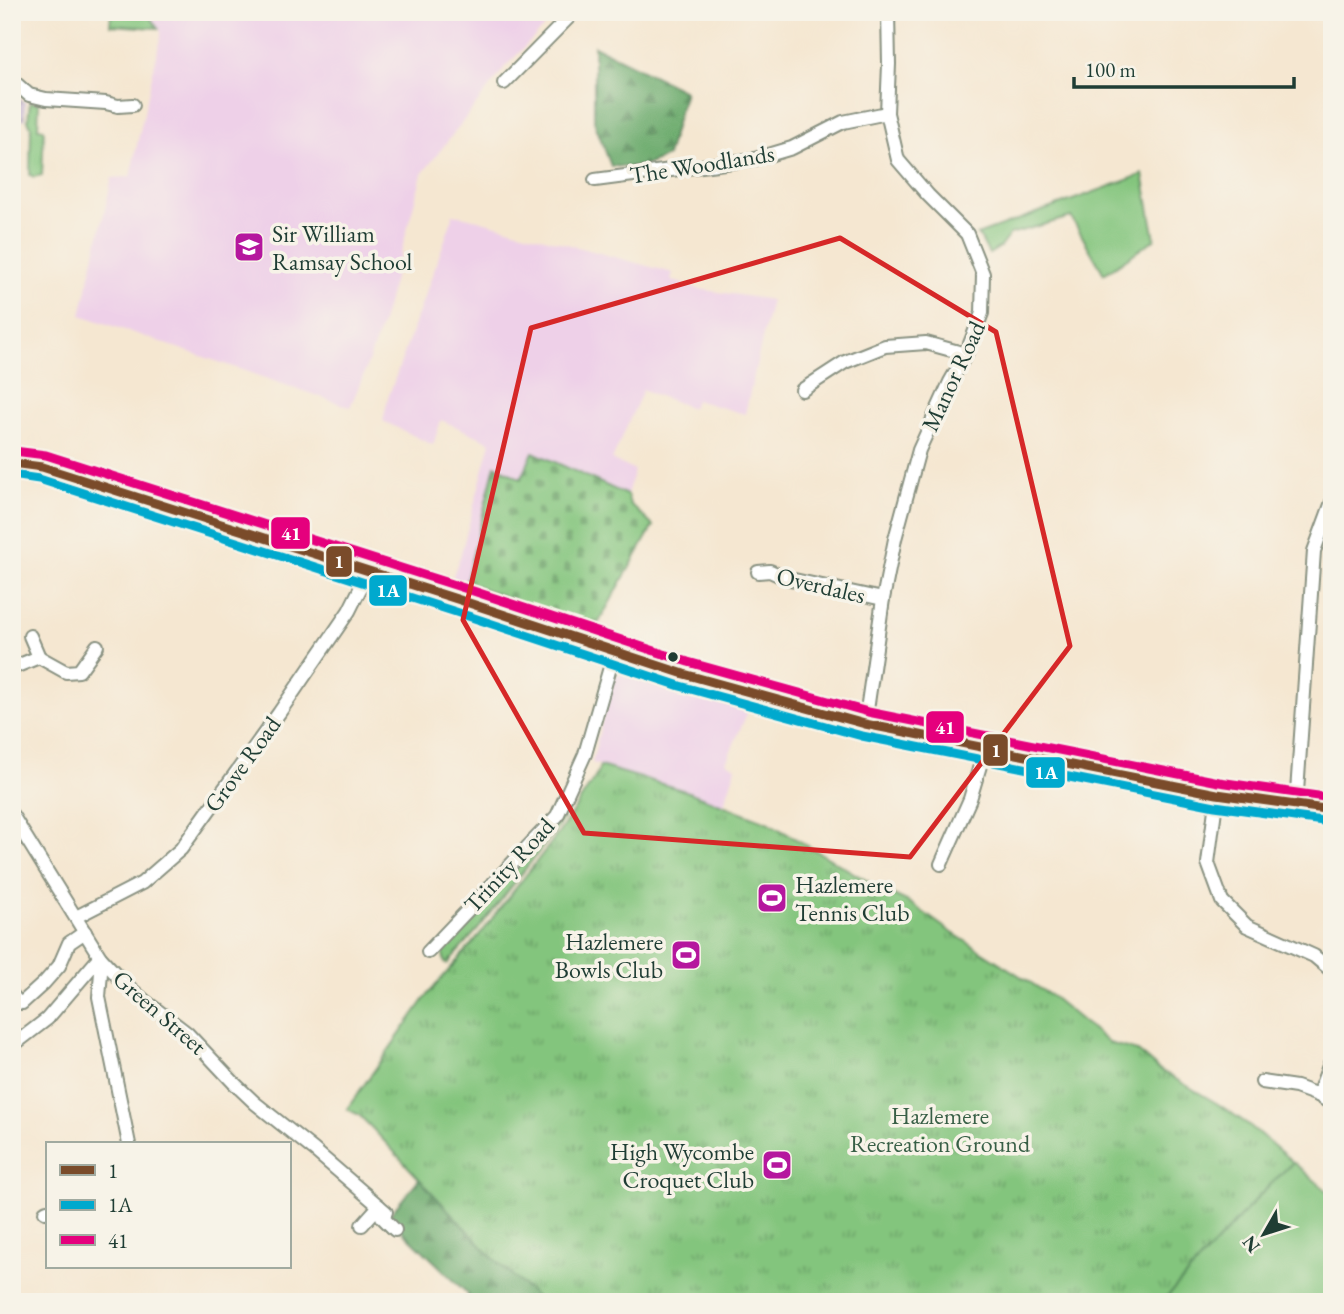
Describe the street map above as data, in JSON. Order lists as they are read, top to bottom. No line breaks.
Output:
{"streets":{"street":["The Woodlands","Manor Road","Overdales","Grove Road","Trinity Road","Green Street"]},"crossings":[["The Woodlands","Manor Road"],["Manor Road","Overdales"],["Grove Road","Green Street"]],"parks":["Hazlemere Recreation Ground"],"places":{"school or university":["Sir William Ramsay School"],"sports":["Hazlemere Tennis Club","Hazlemere Bowls Club","High Wycombe Croquet Club"]},"lines":["transit line 41","transit line 1","transit line 1A"],"legend":["1","1A","41"],"scale_bar":"100 m","north":"bottom left"}
